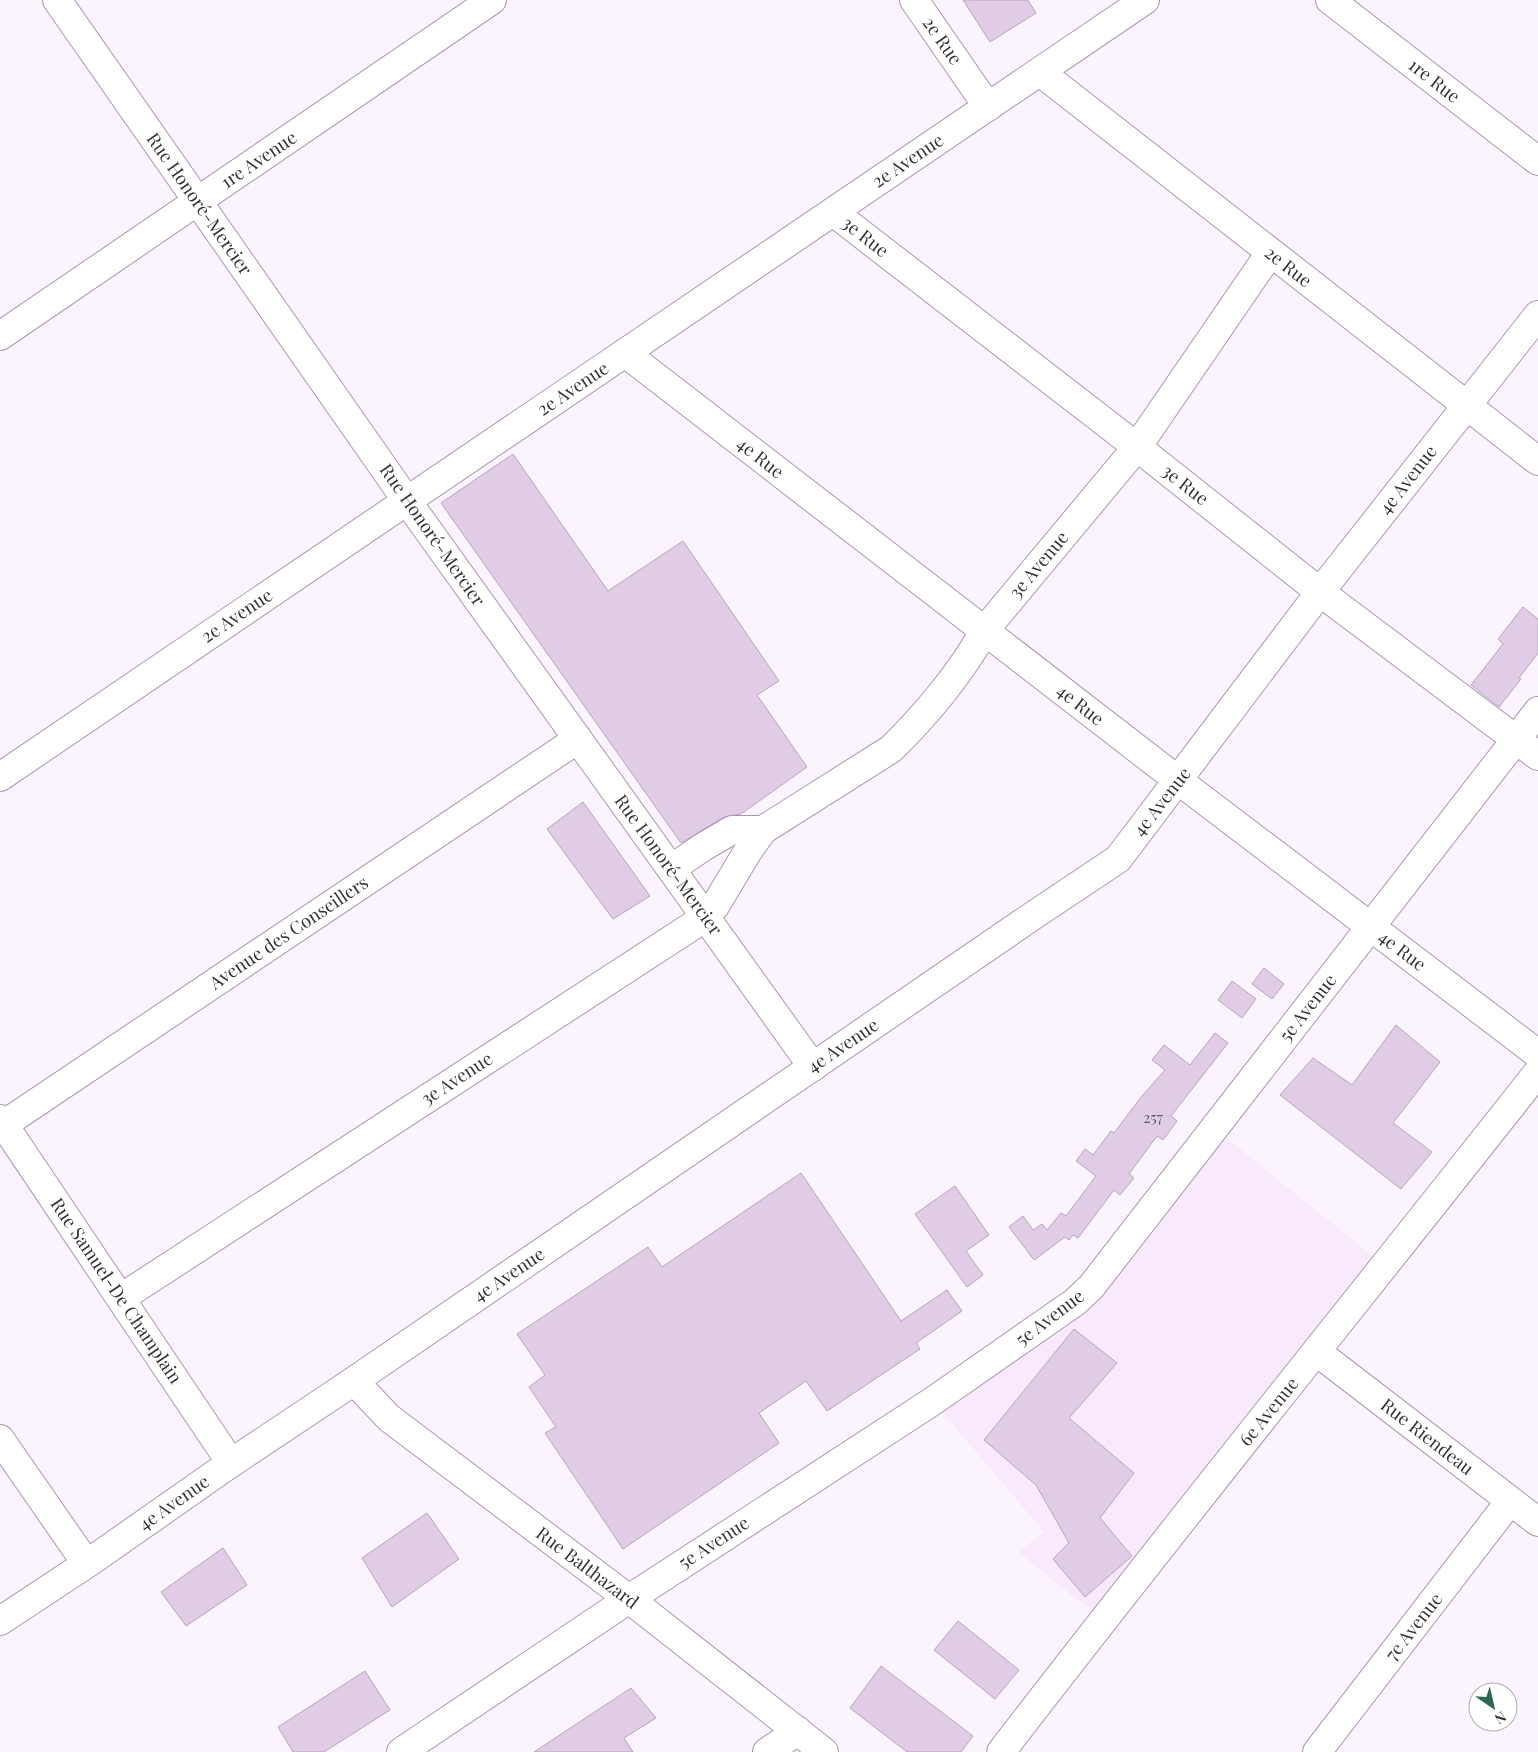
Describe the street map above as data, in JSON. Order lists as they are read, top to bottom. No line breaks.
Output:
{"streets":{"street":["2e Rue","1re Rue","1re Avenue","2e Avenue","Rue Honoré-Mercier","3e Rue","4e Rue","4e Avenue","3e Avenue","Avenue des Conseillers","5e Avenue","Rue Samuel-De Champlain","6e Avenue","Rue Riendeau","Rue Balthazard","7e Avenue"]},"crossings":[["2e Rue","2e Avenue"],["2e Rue","4e Avenue"],["2e Rue","3e Avenue"],["1re Avenue","Rue Honoré-Mercier"],["2e Avenue","Rue Honoré-Mercier"],["2e Avenue","3e Rue"],["2e Avenue","4e Rue"],["Rue Honoré-Mercier","4e Avenue"],["Rue Honoré-Mercier","3e Avenue"],["Rue Honoré-Mercier","Avenue des Conseillers"],["3e Rue","4e Avenue"],["3e Rue","3e Avenue"],["3e Rue","5e Avenue"],["4e Rue","4e Avenue"],["4e Rue","3e Avenue"],["4e Rue","5e Avenue"],["4e Avenue","Rue Samuel-De Champlain"],["4e Avenue","Rue Balthazard"],["3e Avenue","Rue Samuel-De Champlain"],["Avenue des Conseillers","Rue Samuel-De Champlain"],["5e Avenue","Rue Balthazard"],["6e Avenue","Rue Riendeau"],["Rue Riendeau","7e Avenue"]],"house_numbers":["257"],"north":"bottom right"}
